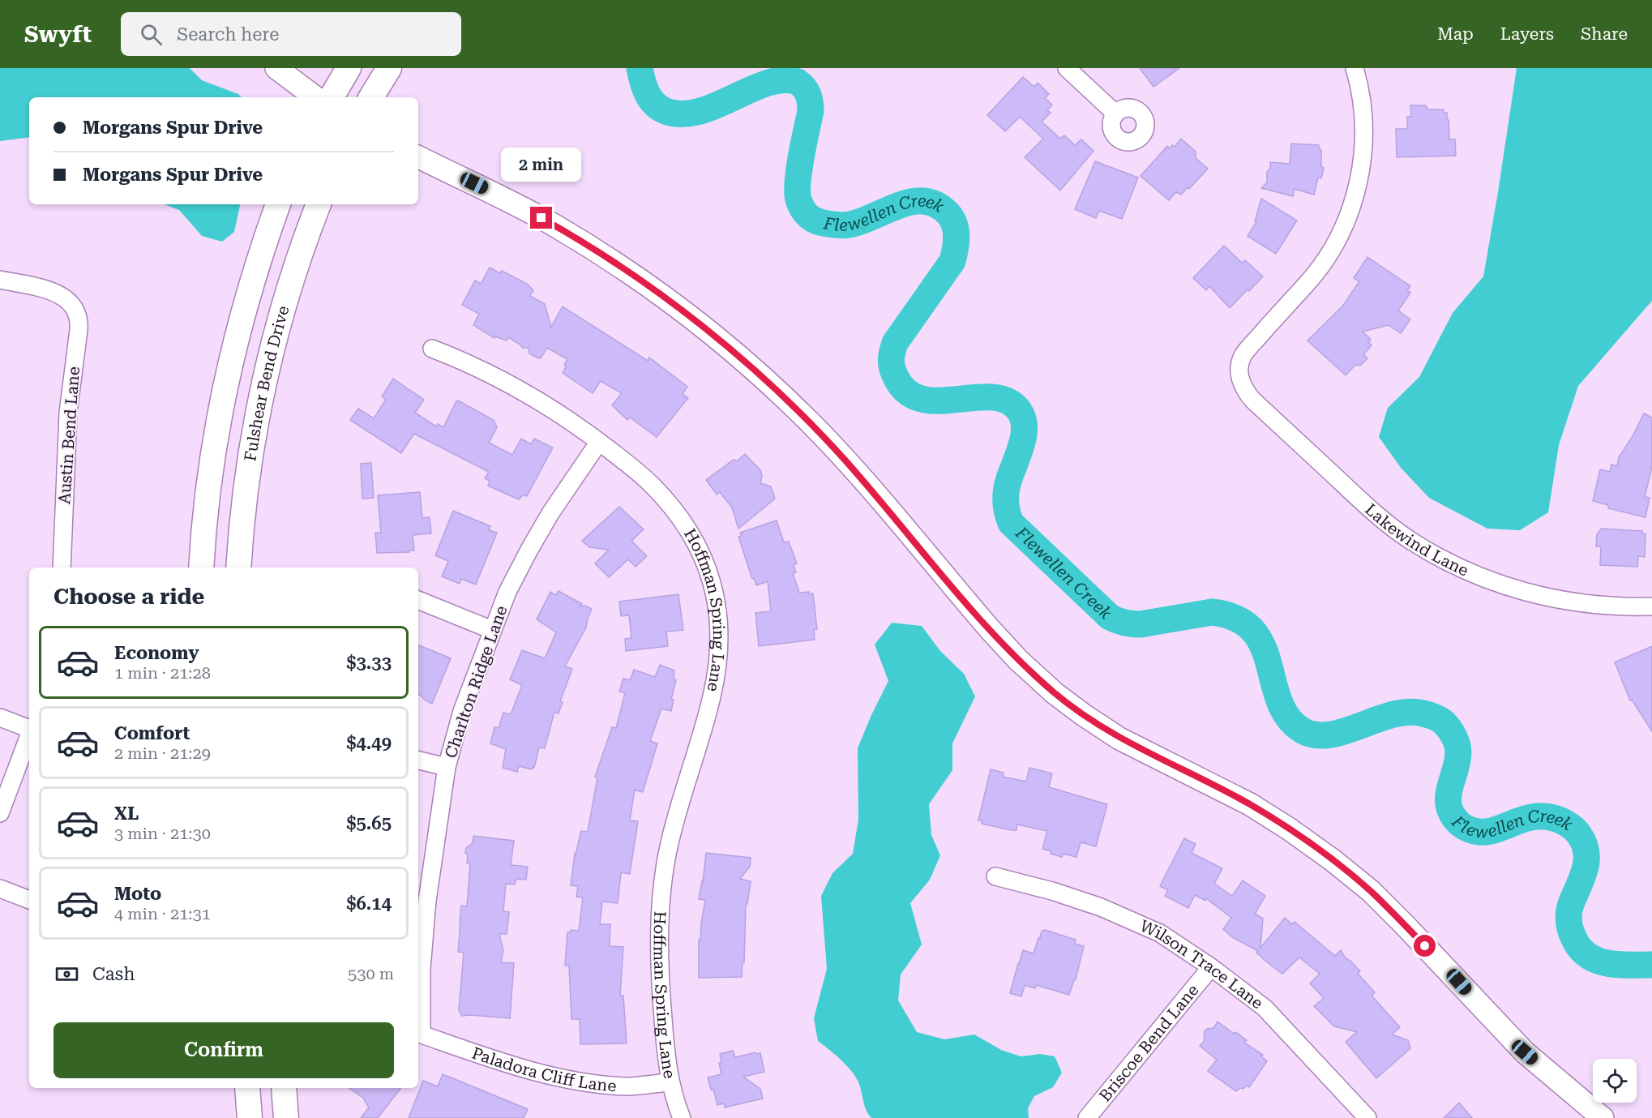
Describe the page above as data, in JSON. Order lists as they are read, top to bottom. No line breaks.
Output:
{"streets":{"main road":["Fulshear Bend Drive"],"street":["Austin Bend Lane","Lakewind Lane","Hoffman Spring Lane","Charlton Ridge Lane","Wilson Trace Lane","Briscoe Bend Lane","Paladora Cliff Lane"]},"crossings":[["Hoffman Spring Lane","Charlton Ridge Lane"],["Hoffman Spring Lane","Paladora Cliff Lane"],["Charlton Ridge Lane","Paladora Cliff Lane"],["Wilson Trace Lane","Briscoe Bend Lane"]],"water":["Flewellen Creek"],"page":{"header":"Swyft","search":"Search here","nav":["Map","Layers","Share"],"banner":["Morgans Spur Drive","Morgans Spur Drive"],"bubble":"2 min","heading":"Choose a ride","list":[{"name":"Economy","note":"1 min · 21:28","value":"$3.33"},{"name":"Comfort","note":"2 min · 21:29","value":"$4.49"},{"name":"XL","note":"3 min · 21:30","value":"$5.65"},{"name":"Moto","note":"4 min · 21:31","value":"$6.14"}],"pay":["Cash","530 m"],"buttons":"Confirm"}}
